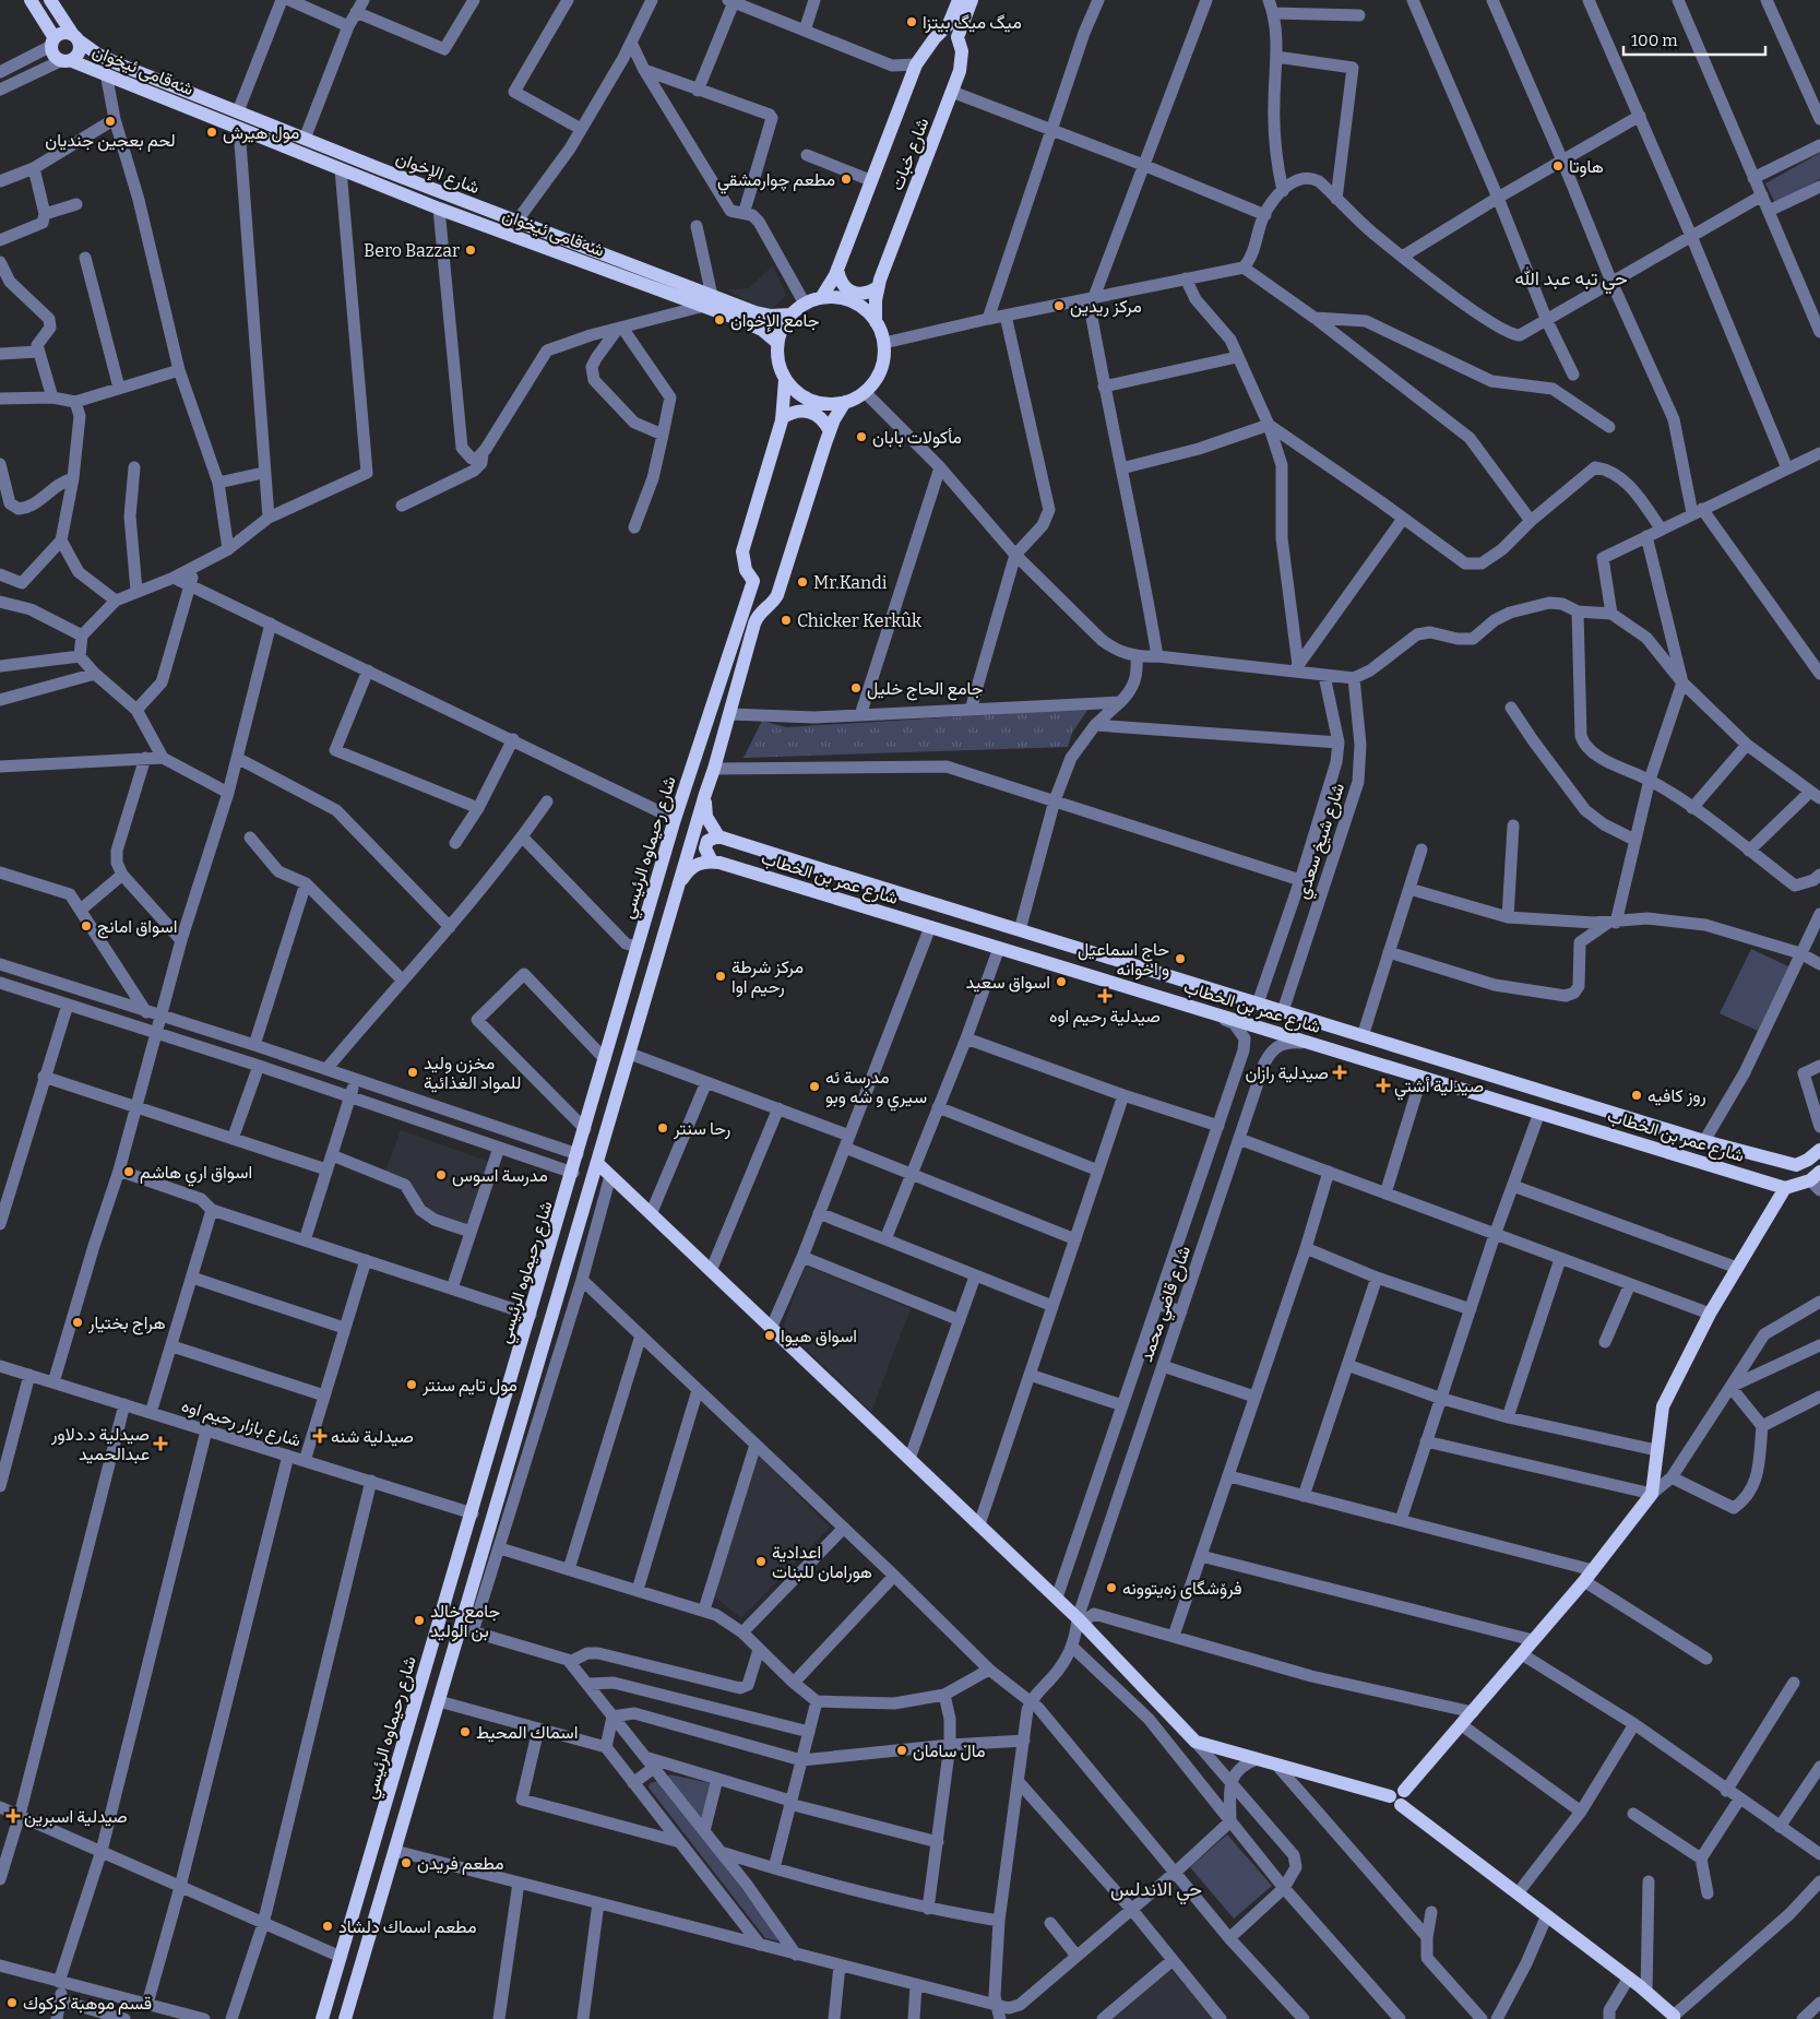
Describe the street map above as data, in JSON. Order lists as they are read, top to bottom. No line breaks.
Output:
{"streets":{"main road":["شەقامی ئیخوان","شارع خبات","شارع الإخوان","شارع رحيماوه الرئيسي","شارع عمر بن الخطاب"],"street":["شارع شيخ سعدي","شارع قاضي محمد","شارع بازار رحيم اوه"]},"crossings":[["شەقامی ئیخوان","شارع خبات"],["شەقامی ئیخوان","شارع الإخوان"],["شەقامی ئیخوان","شارع رحيماوه الرئيسي"],["شارع خبات","شارع الإخوان"],["شارع خبات","شارع رحيماوه الرئيسي"],["شارع الإخوان","شارع رحيماوه الرئيسي"],["شارع شيخ سعدي","شارع عمر بن الخطاب"],["شارع رحيماوه الرئيسي","شارع بازار رحيم اوه"],["شارع عمر بن الخطاب","شارع قاضي محمد"]],"districts":["حي تبه عبد الله","حي الاندلس"],"places":{"other":["ميگ ميگ بيتزا","لحم بعجين جنديان","مول هيرش","هاوتا","مطعم چوارمشقي","Bero Bazzar","مركز ريدين","جامع الإخوان","مأكولات بابان","Mr.Kandi","Chicker Kerkûk","جامع الحاج خليل","اسواق امانج","حاج اسماعيل و اخوانه","مركز شرطة رحيم اوا","اسواق سعيد","مخزن وليد للمواد الغذائية","مدرسة ئه سيري و شه وبو","روز كافيه","رحا سنتر","اسواق اري هاشم","مدرسة اسوس","هراج بختيار","اسواق هيوا","مول تايم سنتر","اعدادية هورامان للبنات","فرۆشگای زەیتوونە","جامع خالد بن الوليد","اسماك المحيط","ماڵ سامان","مطعم فريدن","مطعم اسماك دلشاد","قسم موهبة كركوك"],"health":["صيدلية رحيم اوه","صيدلية رازان","صيدلية أشتي","صيدلية شنه","صيدلية د.دلاور عبدالحميد","صيدلية اسبرين"]},"scale_bar":"100 m"}
